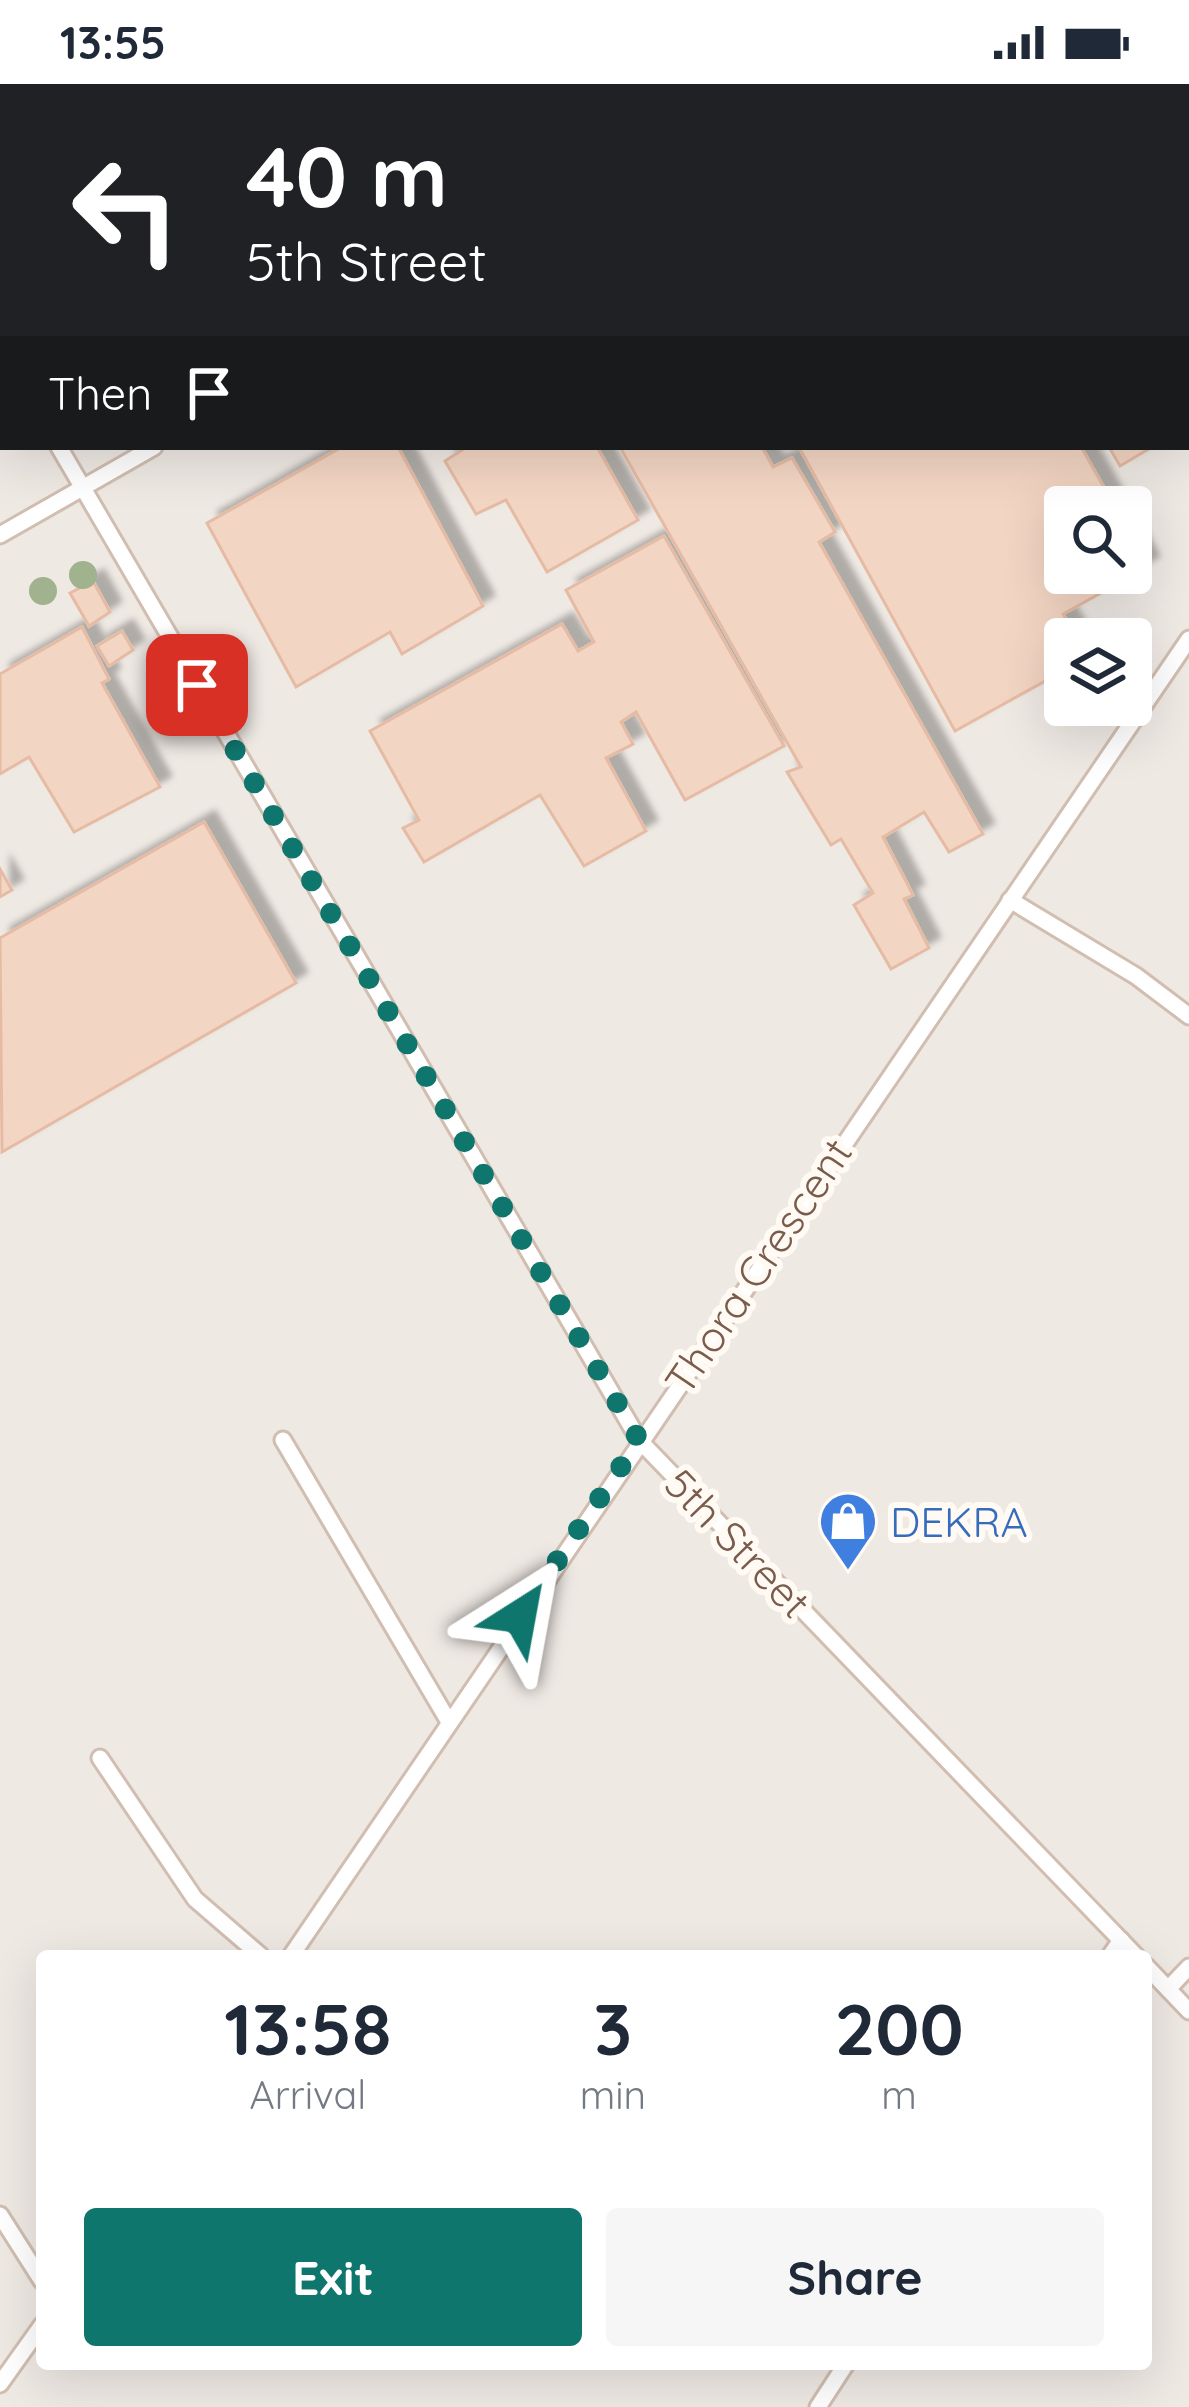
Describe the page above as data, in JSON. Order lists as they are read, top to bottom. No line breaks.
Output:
{"streets":{"lane":["Thora Crescent","5th Street"]},"crossings":[["Thora Crescent","5th Street"]],"places":{"shop":["DEKRA"]},"page":{"status":"13:55","turn":["40 m","5th Street"],"then":"Then","eta":["13:58","Arrival","3","min","200","m"],"buttons":["Exit","Share"]}}
